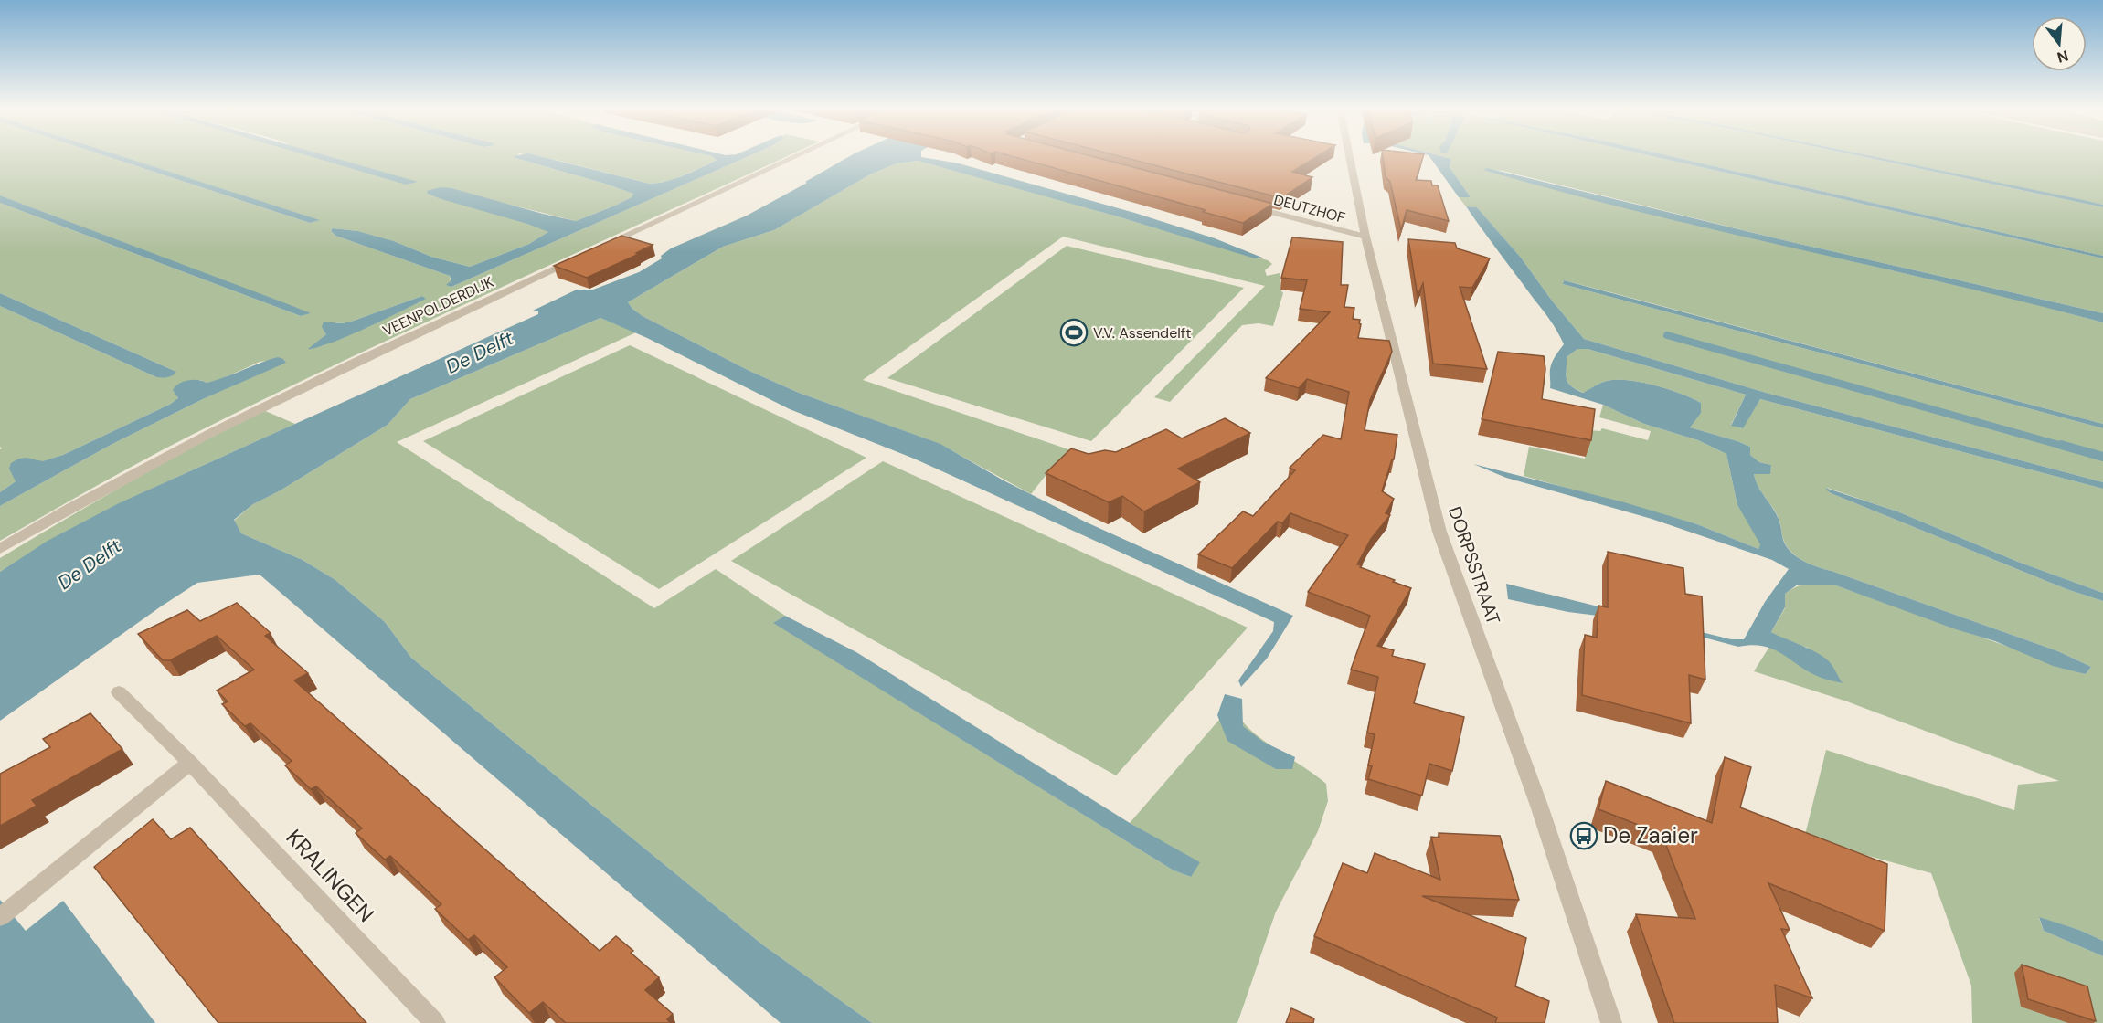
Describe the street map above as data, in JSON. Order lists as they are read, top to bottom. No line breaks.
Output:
{"streets":{"street":["DEUTZHOF","VEENPOLDERDIJK","DORPSSTRAAT","KRALINGEN"]},"crossings":[["DEUTZHOF","DORPSSTRAAT"]],"water":["De Delft"],"places":{"sports":["V.V. Assendelft"],"bus stop":["De Zaaier"]},"north":"bottom"}
